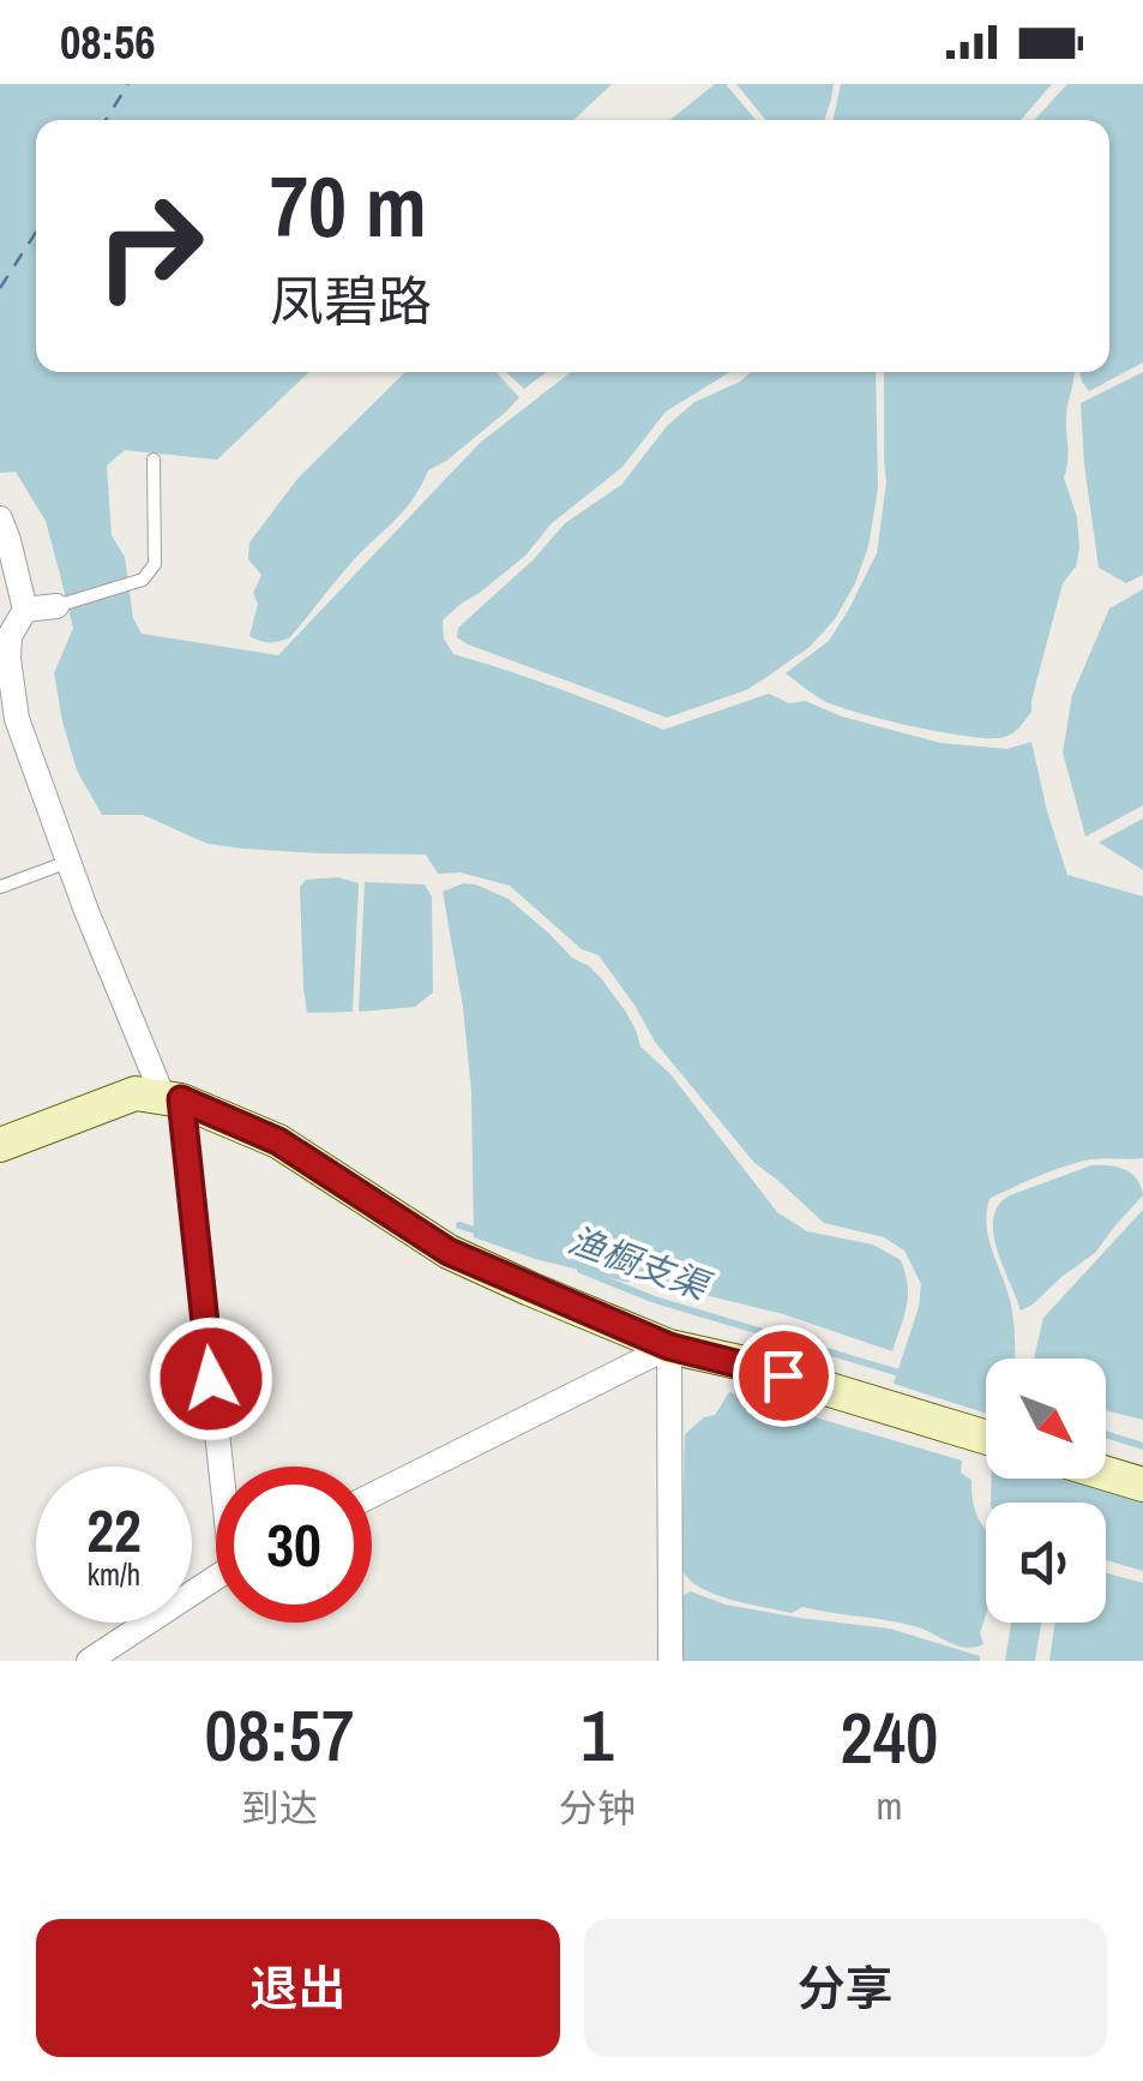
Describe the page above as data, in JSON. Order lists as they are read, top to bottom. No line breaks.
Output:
{"water":["渔橱支渠"],"north":"bottom right","page":{"status":"08:56","turn":["70 m","凤碧路"],"speed":"22 km/h","limit":"30","eta":["08:57","到达","1","分钟","240","m"],"buttons":["退出","分享"]}}
